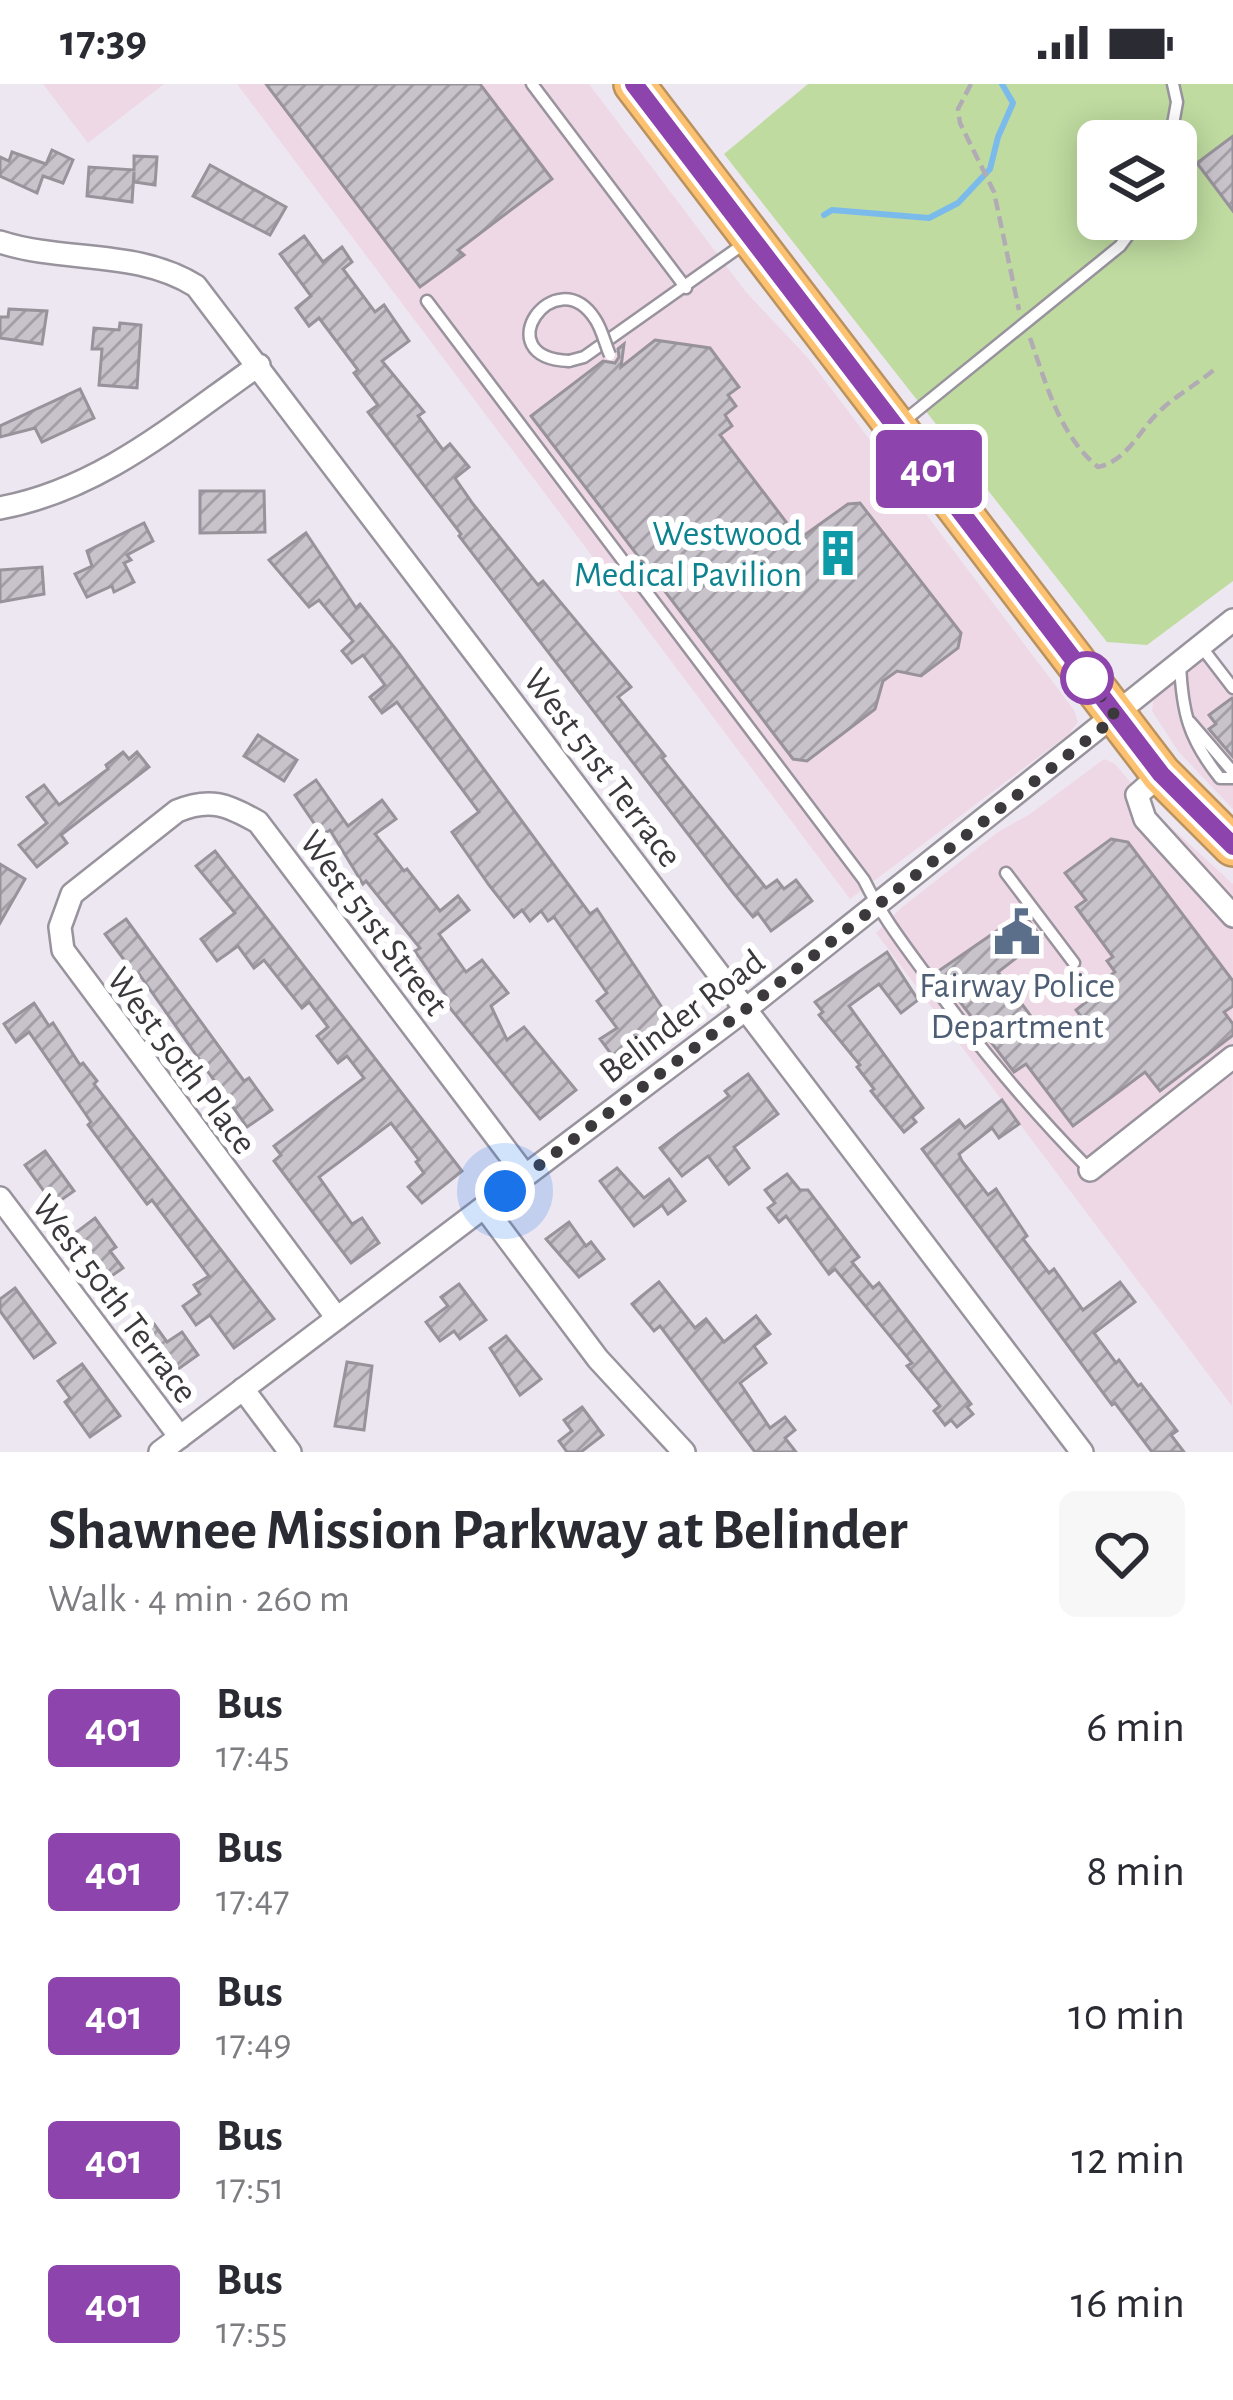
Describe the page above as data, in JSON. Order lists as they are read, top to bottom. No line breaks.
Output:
{"streets":{"street":["West 51st Terrace","West 51st Street","Belinder Road","West 50th Place","West 50th Terrace"]},"crossings":[["West 51st Terrace","Belinder Road"],["West 51st Street","Belinder Road"],["West 51st Street","West 50th Place"],["Belinder Road","West 50th Place"],["Belinder Road","West 50th Terrace"]],"places":{"building":["Westwood Medical Pavilion"],"public building":["Fairway Police Department"]},"lines":["bus line 401"],"page":{"status":"17:39","on_map":"401","heading":["Shawnee Mission Parkway at Belinder","Walk · 4 min · 260 m"],"list":[{"mark":"401","name":"Bus","note":"17:45","value":"6 min"},{"mark":"401","name":"Bus","note":"17:47","value":"8 min"},{"mark":"401","name":"Bus","note":"17:49","value":"10 min"},{"mark":"401","name":"Bus","note":"17:51","value":"12 min"},{"mark":"401","name":"Bus","note":"17:55","value":"16 min"}]}}
